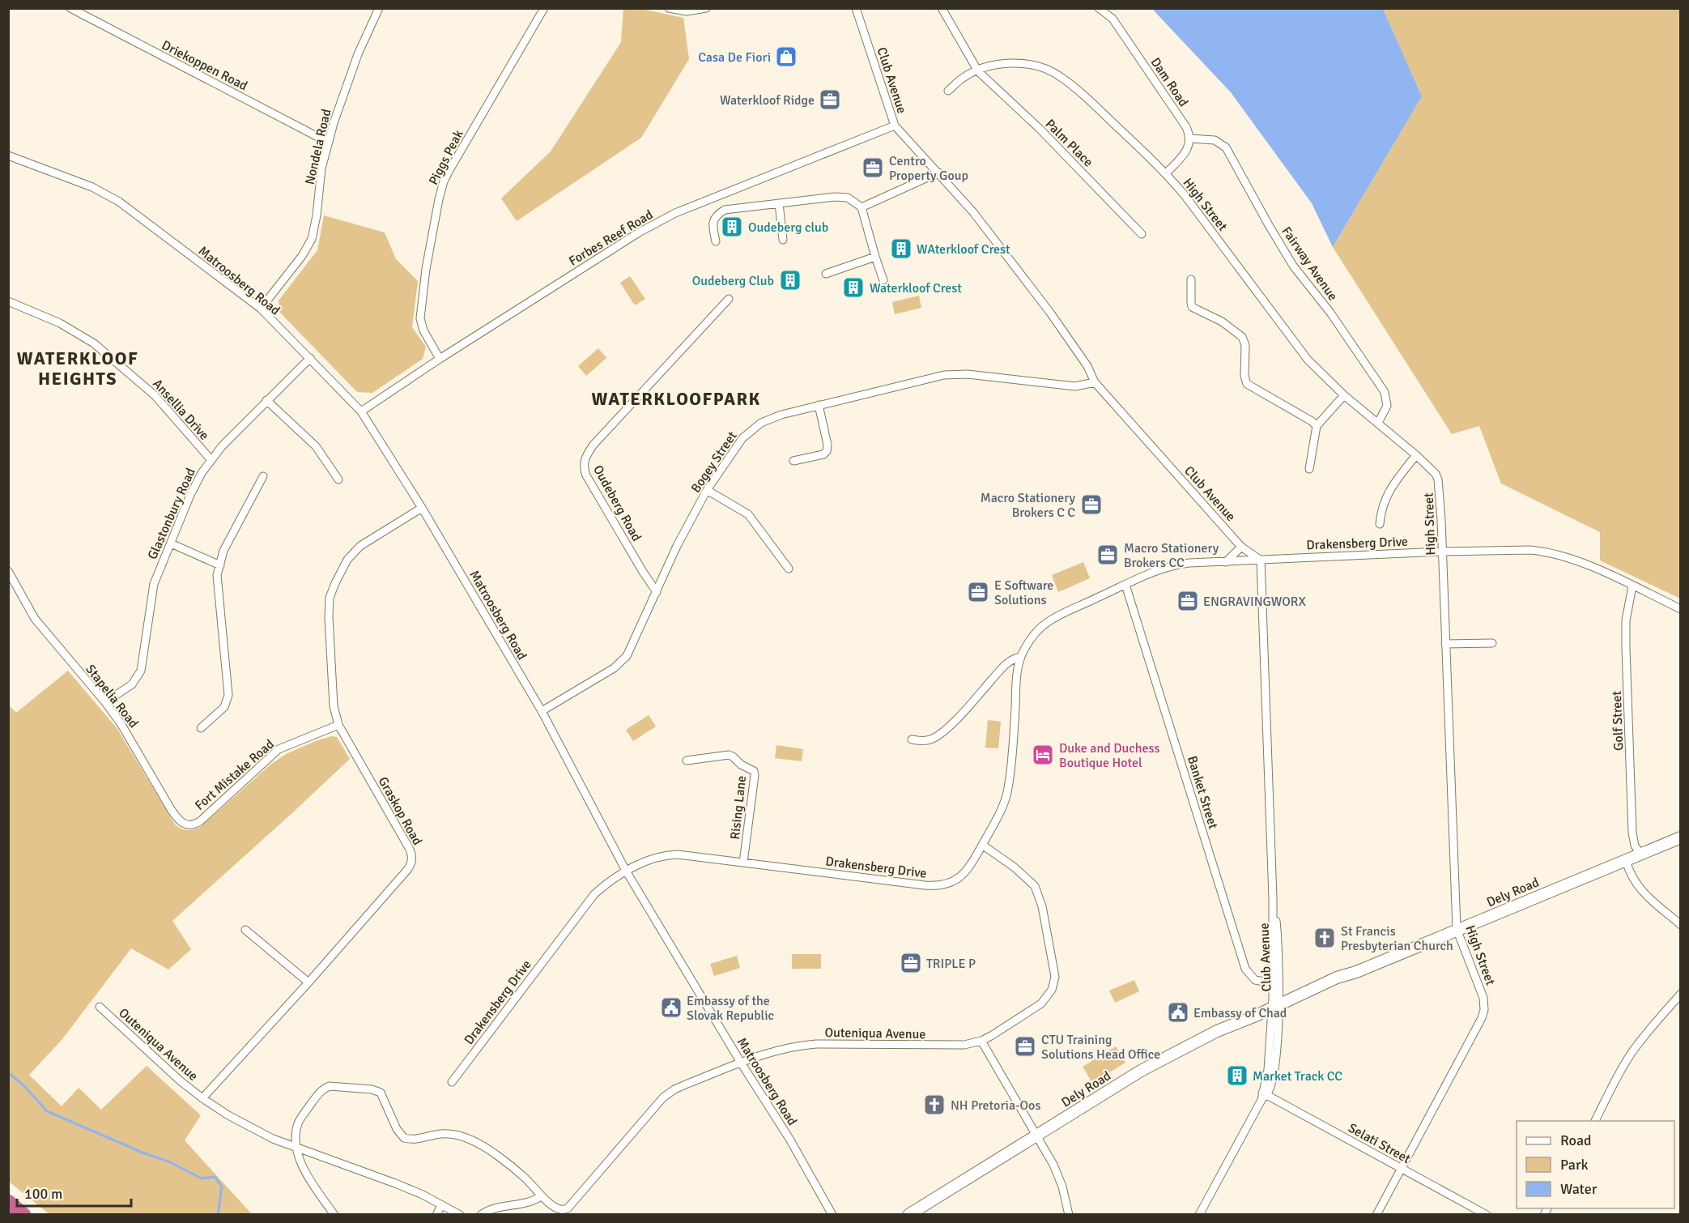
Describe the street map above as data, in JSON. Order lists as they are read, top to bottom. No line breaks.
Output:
{"streets":{"street":["Driekoppen Road","Club Avenue","Dam Road","Palm Place","Nondela Road","Piggs Peak","High Street","Forbes Reef Road","Fairway Avenue","Matroosberg Road","Ansellia Drive","Bogey Street","Oudeberg Road","Glastonbury Road","Drakensberg Drive","Stapelia Road","Golf Street","Fort Mistake Road","Banket Street","Rising Lane","Graskop Road","Dely Road","Outeniqua Avenue","Selati Street"]},"crossings":[["Driekoppen Road","Nondela Road"],["Club Avenue","Forbes Reef Road"],["Club Avenue","Bogey Street"],["Club Avenue","Drakensberg Drive"],["Club Avenue","Banket Street"],["Club Avenue","Dely Road"],["Club Avenue","Selati Street"],["Dam Road","Fairway Avenue"],["Palm Place","High Street"],["Nondela Road","Matroosberg Road"],["Piggs Peak","Forbes Reef Road"],["High Street","Fairway Avenue"],["High Street","Drakensberg Drive"],["High Street","Dely Road"],["High Street","Selati Street"],["Forbes Reef Road","Matroosberg Road"],["Matroosberg Road","Bogey Street"],["Matroosberg Road","Glastonbury Road"],["Matroosberg Road","Drakensberg Drive"],["Matroosberg Road","Graskop Road"],["Matroosberg Road","Outeniqua Avenue"],["Ansellia Drive","Glastonbury Road"],["Bogey Street","Oudeberg Road"],["Glastonbury Road","Stapelia Road"],["Drakensberg Drive","Golf Street"],["Drakensberg Drive","Banket Street"],["Drakensberg Drive","Rising Lane"],["Drakensberg Drive","Outeniqua Avenue"],["Stapelia Road","Fort Mistake Road"],["Golf Street","Dely Road"],["Fort Mistake Road","Graskop Road"],["Graskop Road","Outeniqua Avenue"]],"districts":["WATERKLOOF HEIGHTS","WATERKLOOFPARK"],"places":{"shop":["Casa De Fiori"],"office":["Waterkloof Ridge","Centro Property Goup","Macro Stationery Brokers C C","Macro Stationery Brokers CC","E Software Solutions","ENGRAVINGWORX","TRIPLE P","CTU Training Solutions Head Office"],"building":["Oudeberg club","WAterkloof Crest","Oudeberg Club","Waterkloof Crest","Market Track CC"],"hotel":["Duke and Duchess Boutique Hotel"],"church":["St Francis Presbyterian Church","NH Pretoria-Oos"],"public building":["Embassy of the Slovak Republic","Embassy of Chad"]},"legend":["Road","Park","Water"],"scale_bar":"100 m"}
